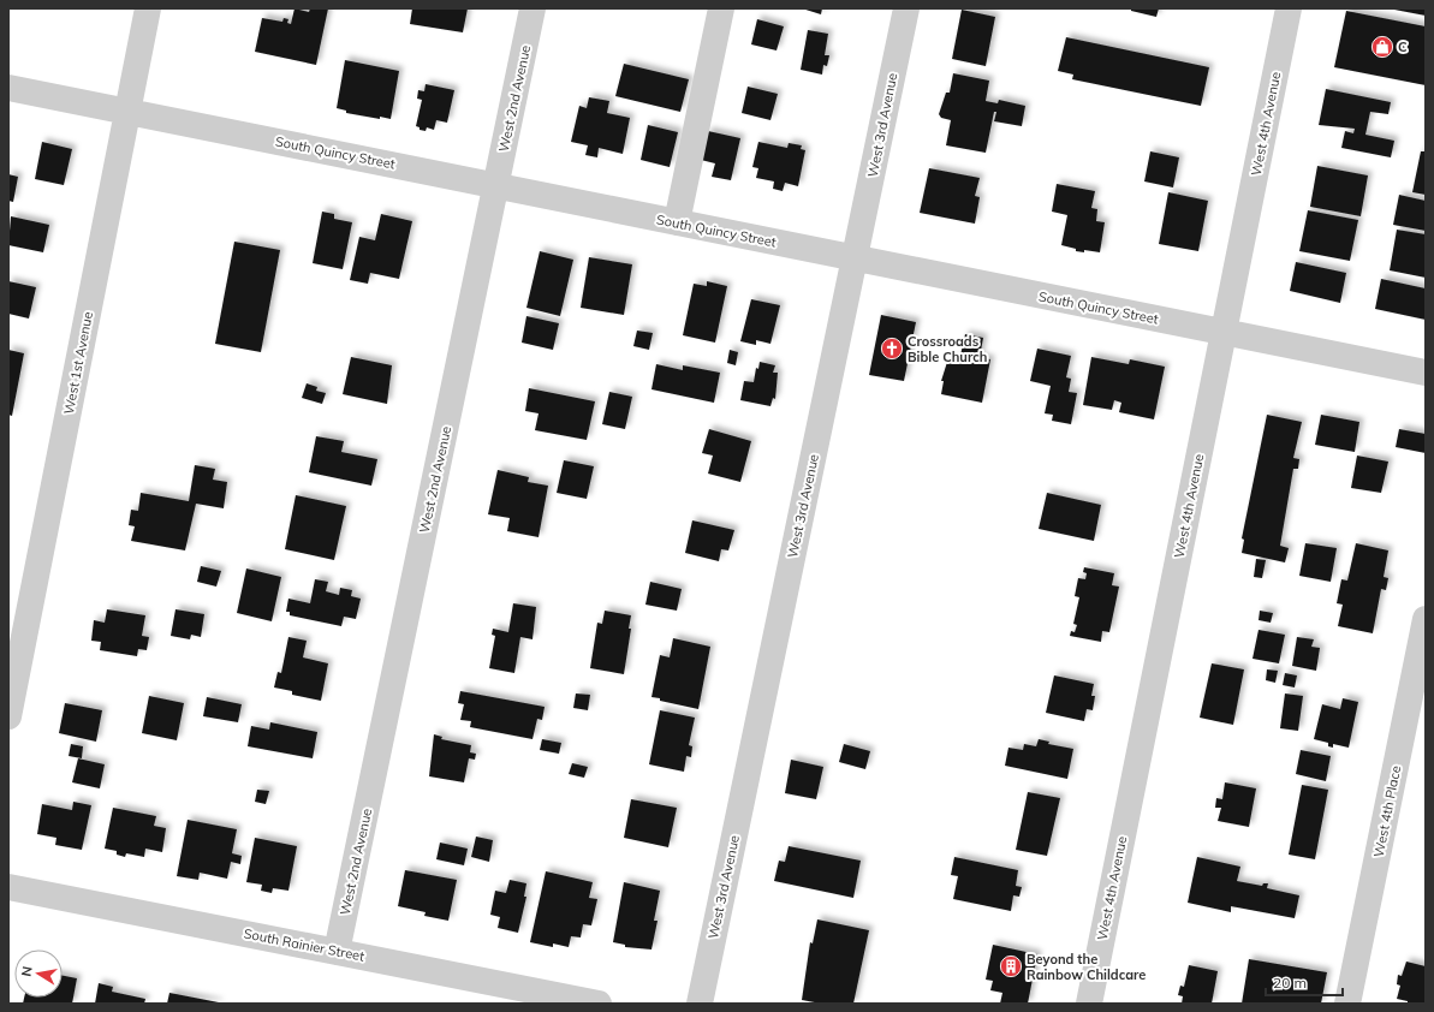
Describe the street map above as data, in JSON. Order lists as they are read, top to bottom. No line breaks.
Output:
{"streets":{"street":["West 2nd Avenue","West 4th Avenue","West 3rd Avenue","South Quincy Street","West 1st Avenue","West 4th Place","South Rainier Street"]},"crossings":[["West 2nd Avenue","South Quincy Street"],["West 2nd Avenue","South Rainier Street"],["West 4th Avenue","South Quincy Street"],["West 3rd Avenue","South Quincy Street"],["South Quincy Street","West 1st Avenue"]],"places":{"shop":["C"],"church":["Crossroads Bible Church"],"building":["Beyond the Rainbow Childcare"]},"scale_bar":"20 m","north":"left"}
